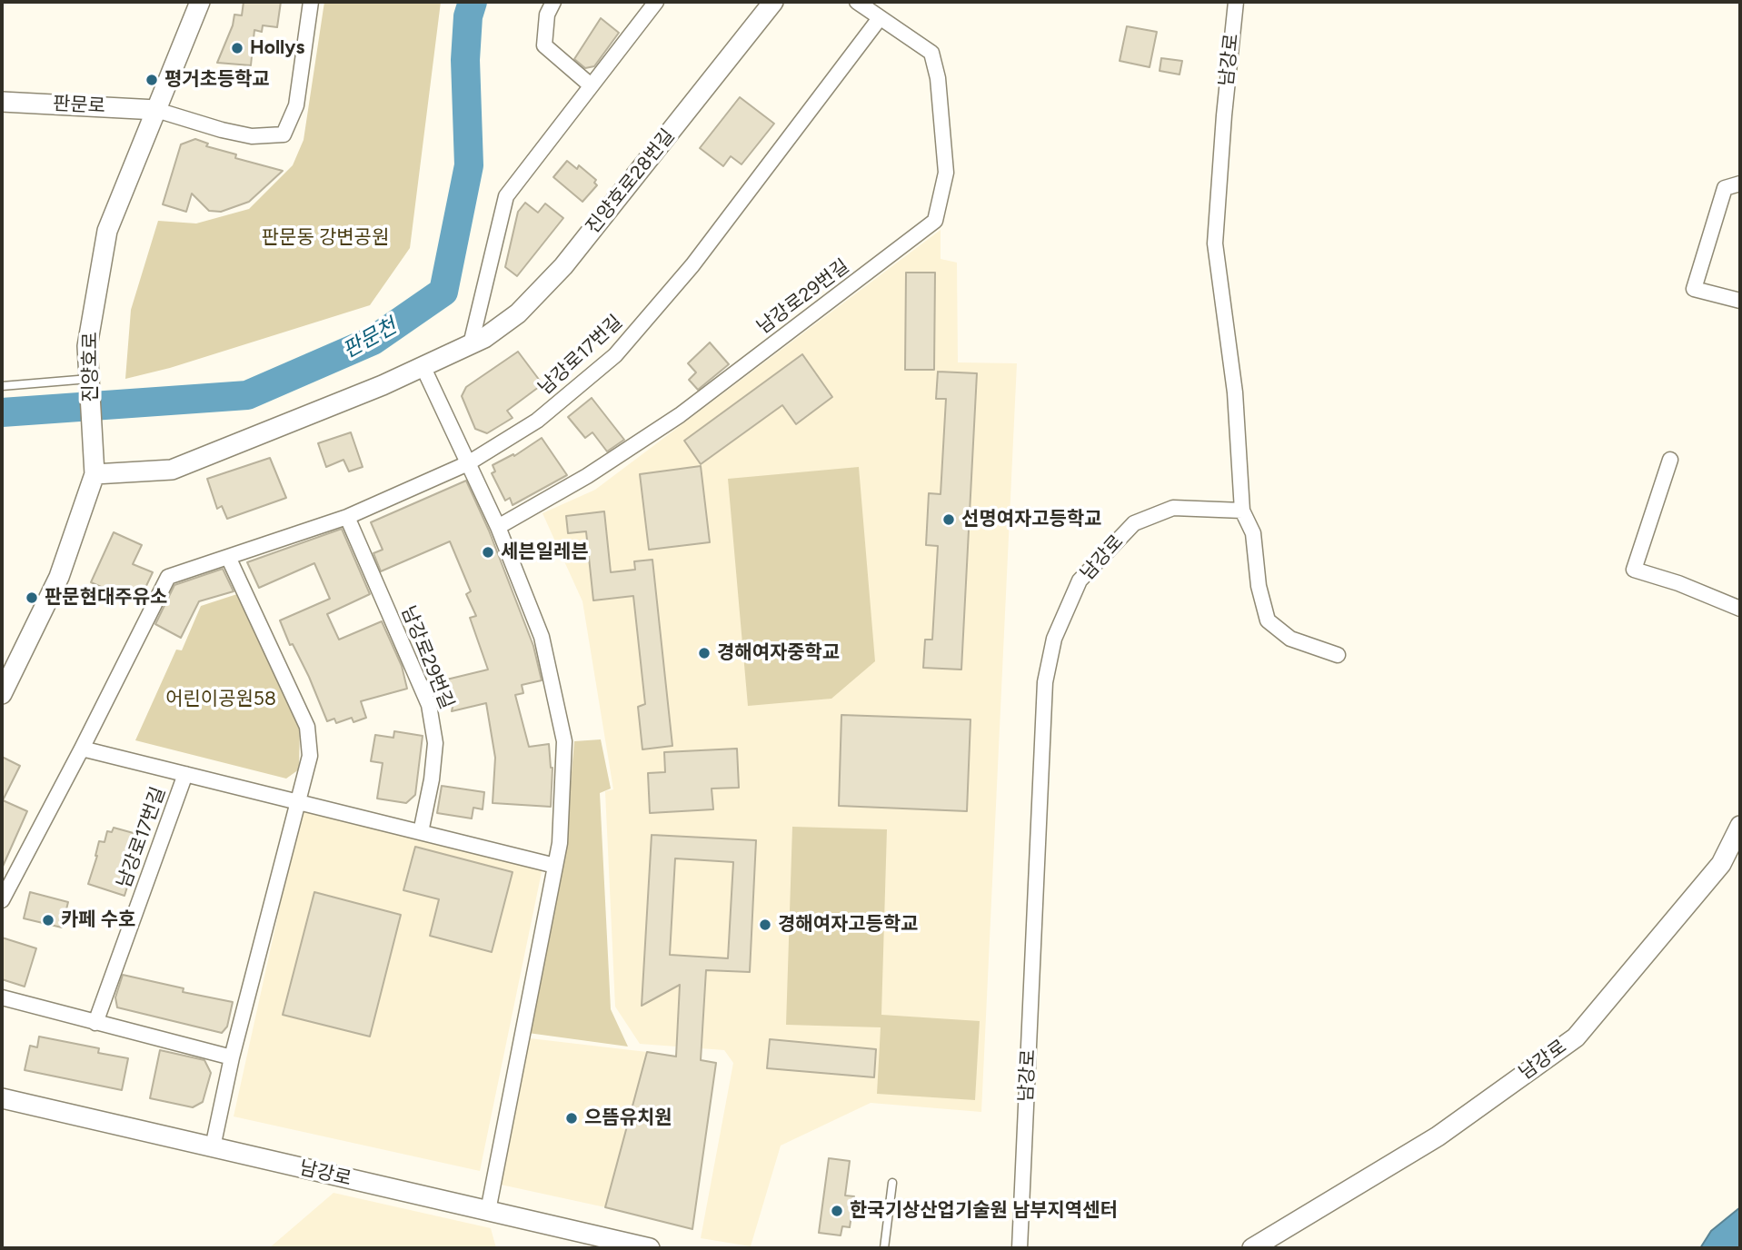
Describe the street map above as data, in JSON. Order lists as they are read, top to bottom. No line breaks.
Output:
{"streets":{"street":["남강로","판문로","진양호로28번길","남강로29번길","남강로17번길","진양호로"]},"crossings":[["판문로","진양호로"],["진양호로28번길","진양호로"],["남강로29번길","남강로17번길"]],"water":["판문천"],"parks":["판문동 강변공원","어린이공원58"],"places":["Hollys","평거초등학교","선명여자고등학교","세븐일레븐","판문현대주유소","경해여자중학교","카페 수호","경해여자고등학교","으뜸유치원","한국기상산업기술원 남부지역센터"]}
